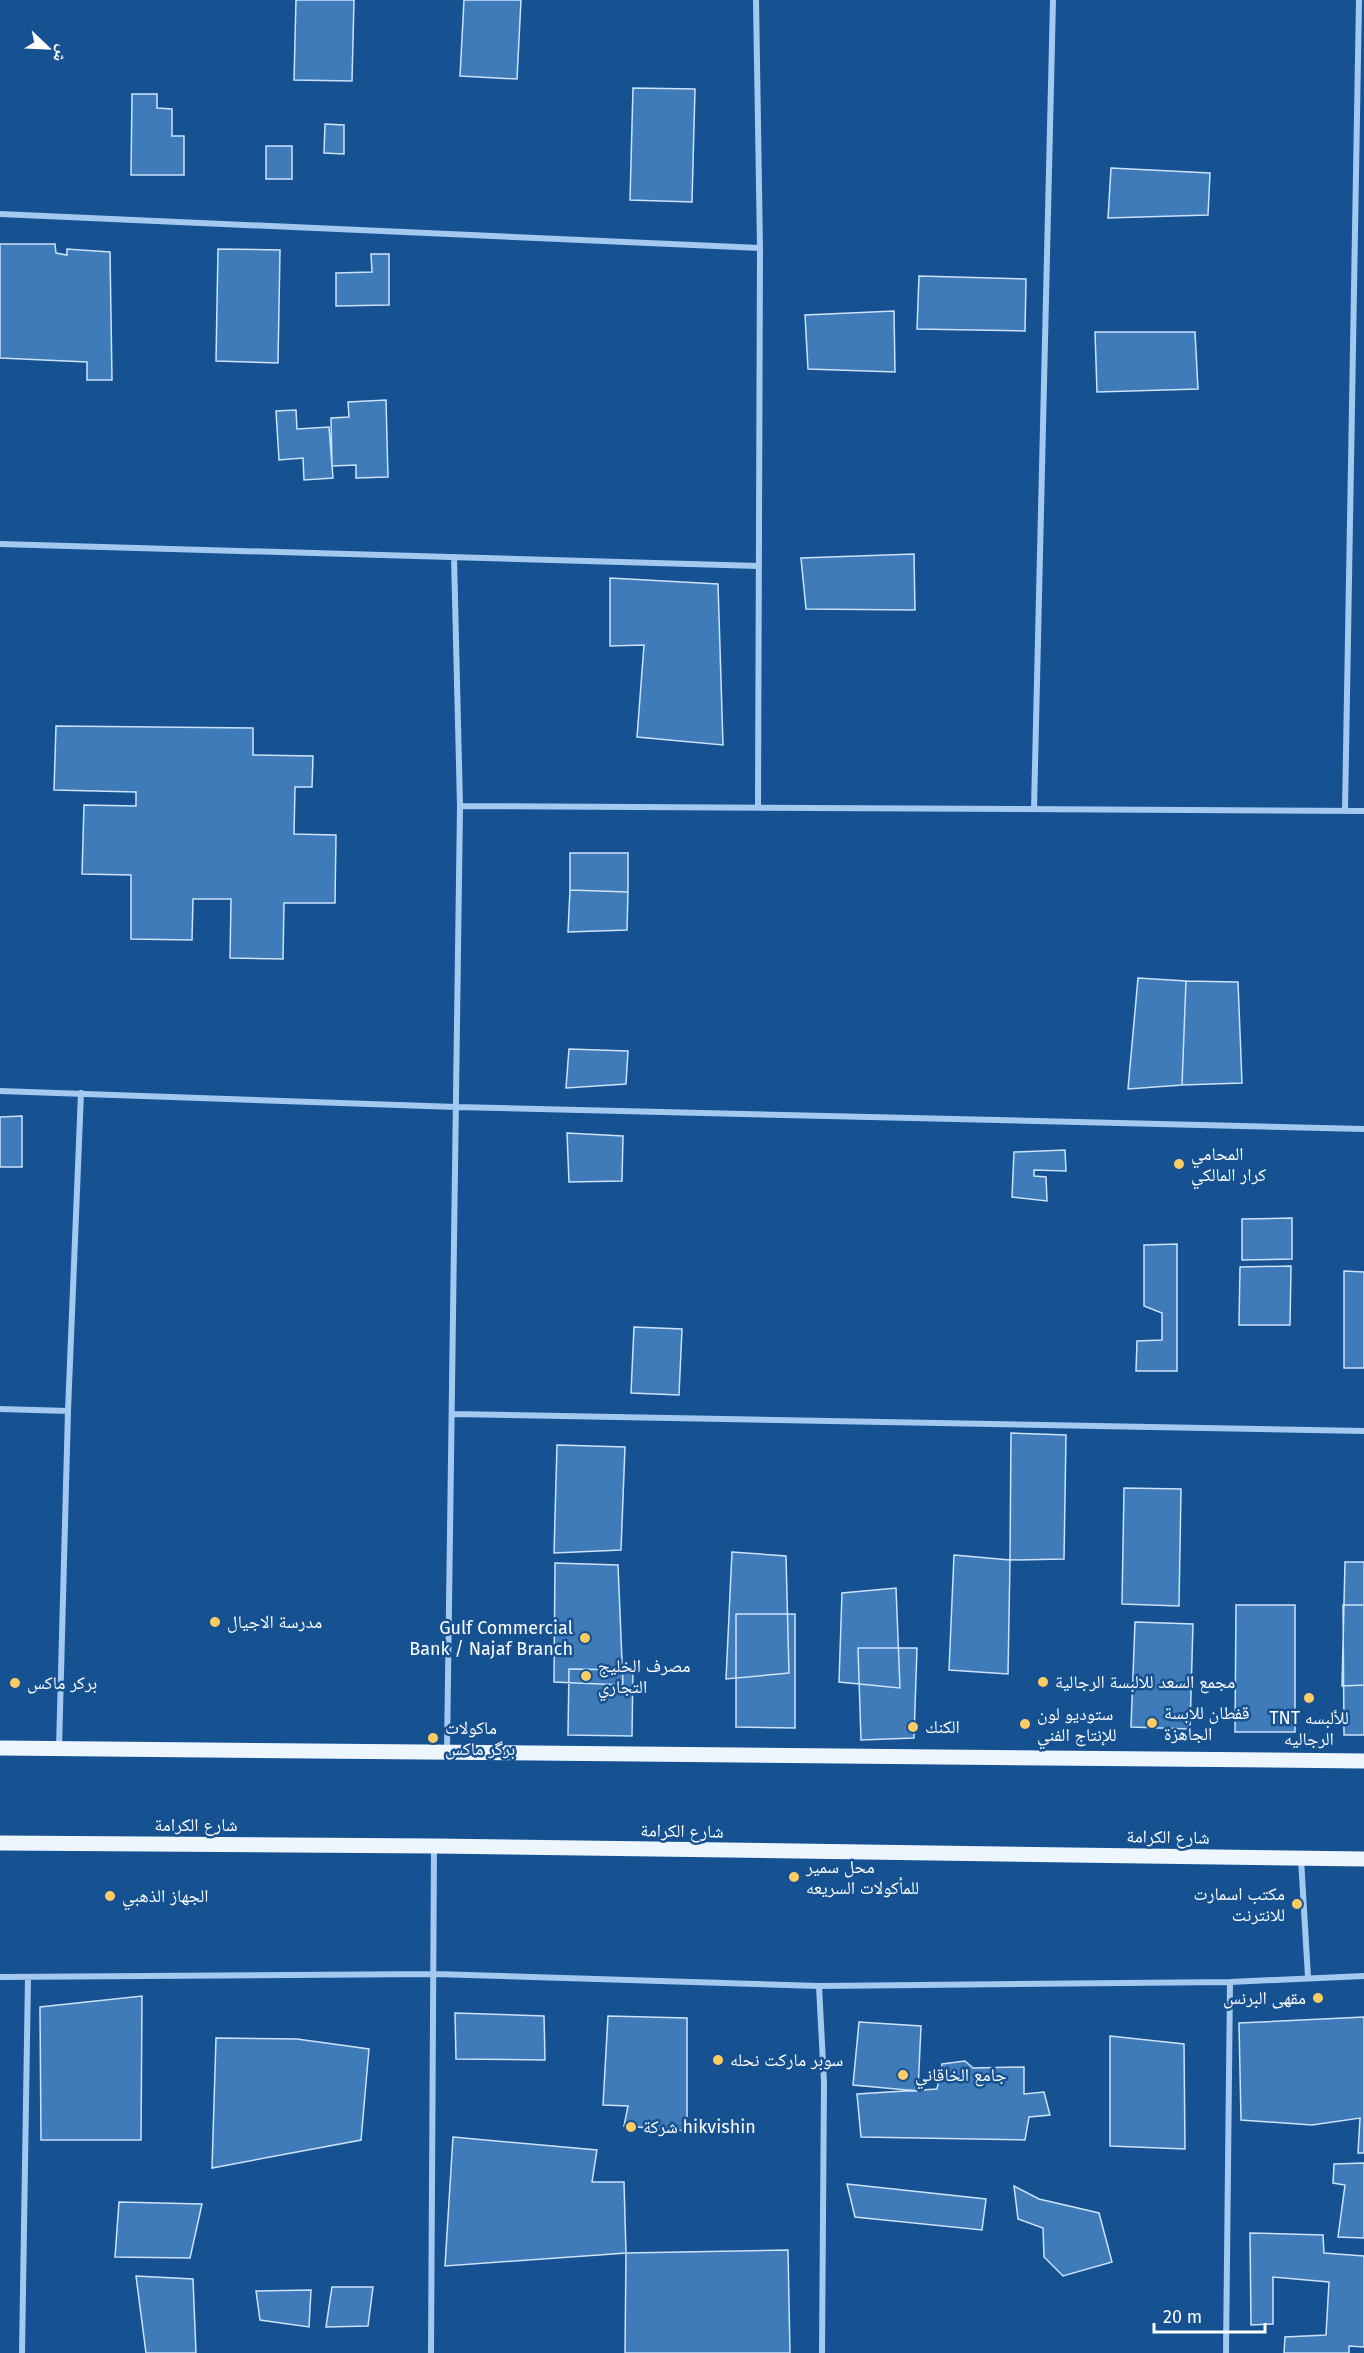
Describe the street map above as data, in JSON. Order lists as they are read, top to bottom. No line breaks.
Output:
{"streets":{"main road":["شارع الكرامة"]},"places":["المحامي كرار المالكي","مدرسة الاجيال","Gulf Commercial Bank / Najaf Branch","مصرف الخليج التجاري","مجمع السعد للالبسة الرجالية","بركر ماكس","TNT للألبسه الرجاليه","قفطان للابسة الجاهزة","ستوديو لون للإنتاج الفني","الكنك","ماكولات برگر ماكس","محل سمير للمأكولات السريعه","الجهاز الذهبي","مكتب اسمارت للانترنت","مقهى البرنس","سوبر ماركت نحله","جامع الخاقاني","شركة hikvishin"],"scale_bar":"20 m","north":"bottom right"}
